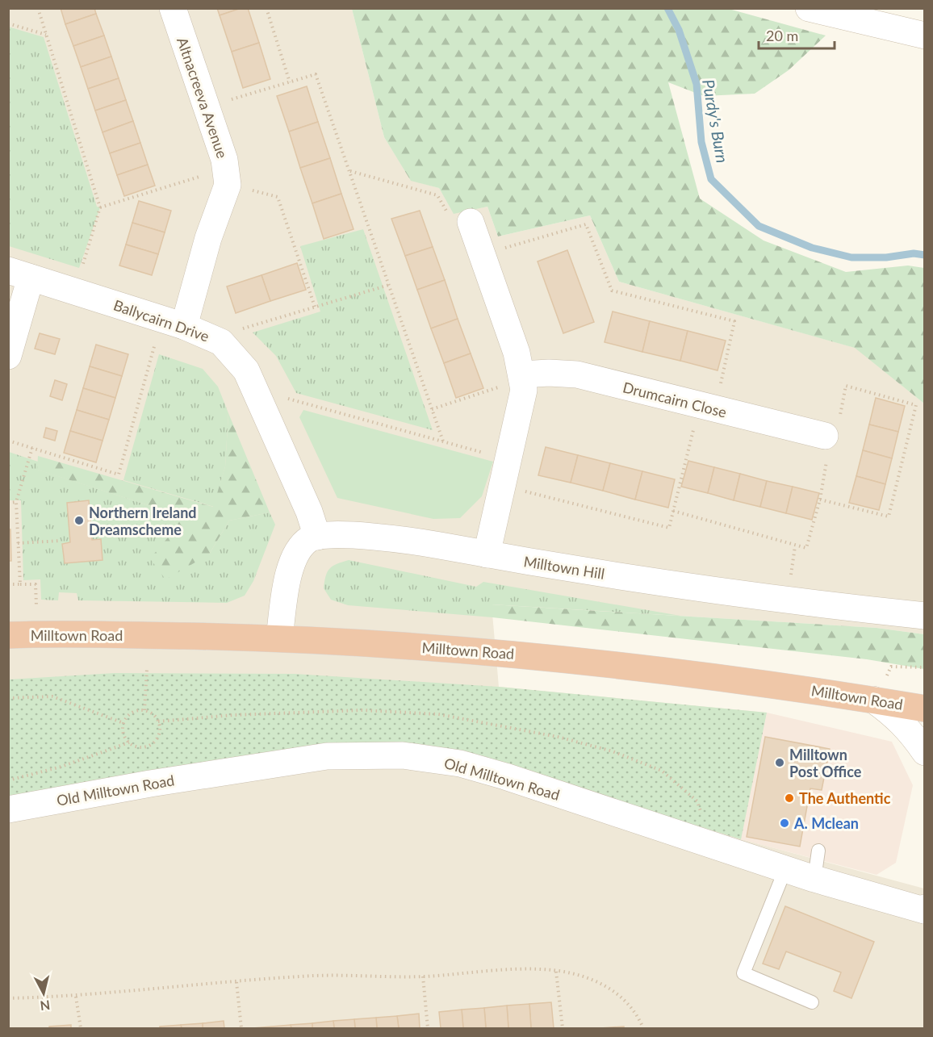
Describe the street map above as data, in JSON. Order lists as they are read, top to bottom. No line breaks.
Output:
{"streets":{"highway":["Milltown Road"],"street":["Altnacreeva Avenue","Ballycairn Drive","Drumcairn Close","Milltown Hill","Old Milltown Road"]},"crossings":[["Altnacreeva Avenue","Ballycairn Drive"],["Ballycairn Drive","Milltown Hill"]],"water":["Purdy's Burn"],"places":["Northern Ireland Dreamscheme","Milltown Post Office","The Authentic","A. Mclean"],"scale_bar":"20 m","north":"bottom"}
